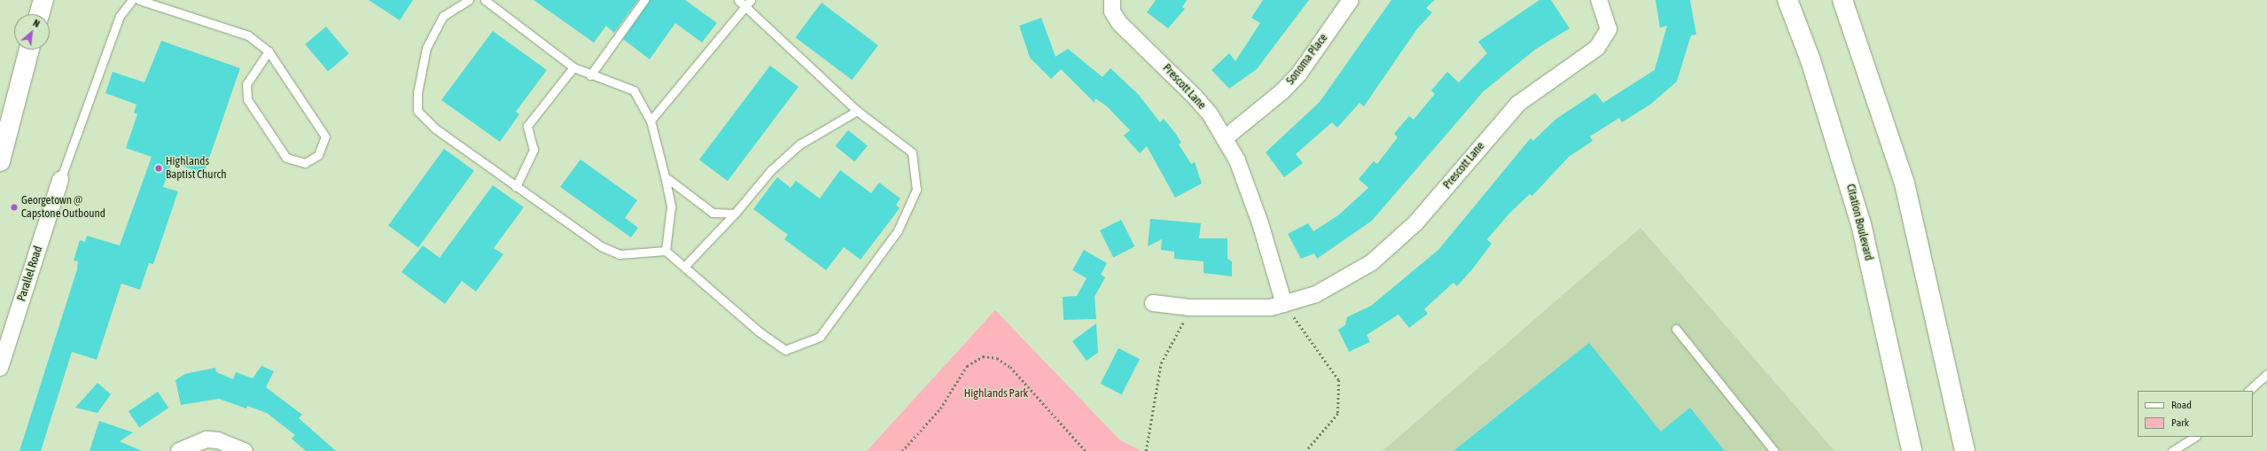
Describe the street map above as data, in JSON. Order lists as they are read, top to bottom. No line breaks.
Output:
{"streets":{"main road":["Citation Boulevard"],"street":["Sonoma Place","Prescott Lane","Parallel Road"]},"crossings":[["Sonoma Place","Prescott Lane"]],"parks":["Highlands Park"],"places":["Highlands Baptist Church","Georgetown @ Capstone Outbound"],"legend":["Road","Park"],"north":"top right"}
